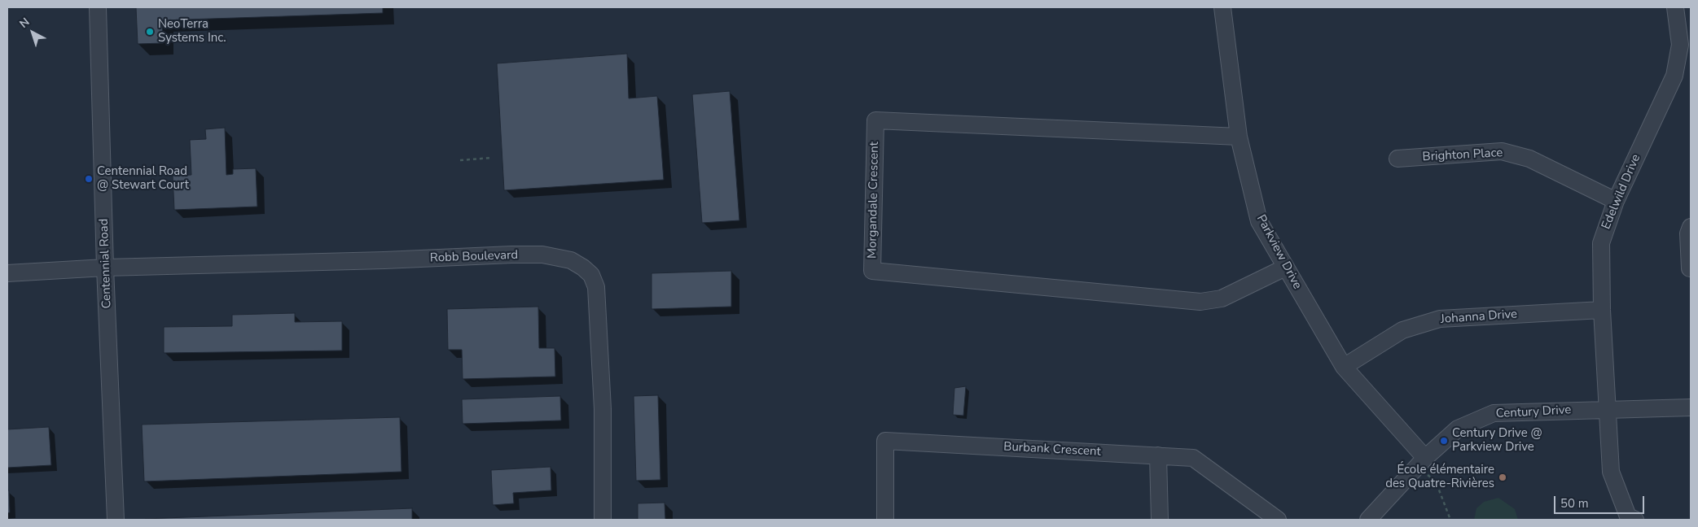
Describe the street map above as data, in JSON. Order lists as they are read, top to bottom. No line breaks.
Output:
{"streets":{"street":["Brighton Place","Edelwild Drive","Morgandale Crescent","Parkview Drive","Robb Boulevard","Centennial Road","Johanna Drive","Century Drive","Burbank Crescent"]},"crossings":[["Brighton Place","Edelwild Drive"],["Edelwild Drive","Johanna Drive"],["Edelwild Drive","Century Drive"],["Morgandale Crescent","Parkview Drive"],["Parkview Drive","Johanna Drive"],["Parkview Drive","Century Drive"],["Robb Boulevard","Centennial Road"]],"places":["NeoTerra Systems Inc.","Centennial Road @ Stewart Court","Century Drive @ Parkview Drive","École élémentaire des Quatre-Rivières"],"scale_bar":"50 m","north":"top left"}
